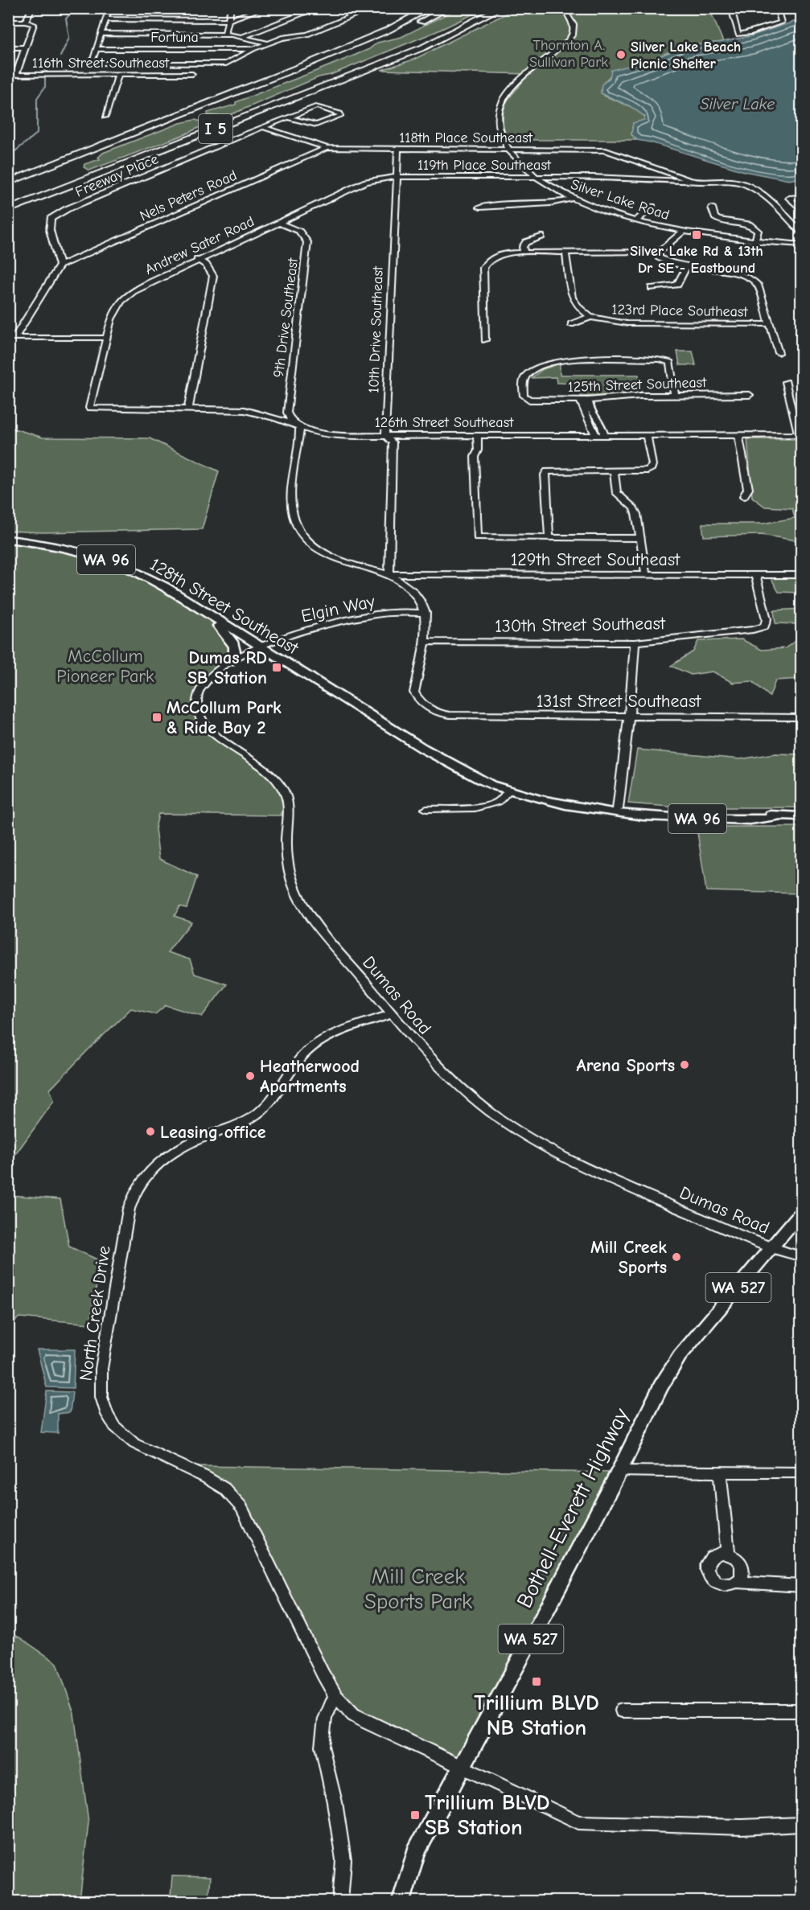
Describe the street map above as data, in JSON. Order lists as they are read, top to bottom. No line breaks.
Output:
{"streets":{"highway":["I 5"],"main road":["WA 96","128th Street Southeast","WA 527","Bothell-Everett Highway"],"street":["Fortuna","116th Street Southeast","118th Place Southeast","119th Place Southeast","Freeway Place","Nels Peters Road","Silver Lake Road","Andrew Sater Road","123rd Place Southeast","9th Drive Southeast","10th Drive Southeast","125th Street Southeast","126th Street Southeast","129th Street Southeast","Elgin Way","130th Street Southeast","131st Street Southeast","Dumas Road","North Creek Drive"]},"crossings":[["118th Place Southeast","119th Place Southeast"],["118th Place Southeast","Nels Peters Road"],["118th Place Southeast","Silver Lake Road"],["118th Place Southeast","10th Drive Southeast"],["119th Place Southeast","Silver Lake Road"],["119th Place Southeast","Andrew Sater Road"],["119th Place Southeast","10th Drive Southeast"],["Freeway Place","Nels Peters Road"],["Andrew Sater Road","9th Drive Southeast"],["Andrew Sater Road","10th Drive Southeast"],["Andrew Sater Road","126th Street Southeast"],["9th Drive Southeast","126th Street Southeast"],["10th Drive Southeast","126th Street Southeast"],["10th Drive Southeast","129th Street Southeast"],["129th Street Southeast","130th Street Southeast"],["WA 96","128th Street Southeast"],["128th Street Southeast","Elgin Way"],["128th Street Southeast","Dumas Road"],["Elgin Way","Dumas Road"],["130th Street Southeast","131st Street Southeast"],["Dumas Road","North Creek Drive"],["Dumas Road","Bothell-Everett Highway"],["North Creek Drive","Bothell-Everett Highway"]],"water":["Silver Lake"],"parks":["Thornton A. Sullivan Park","McCollum Pioneer Park","Mill Creek Sports Park"],"places":{"other":["Silver Lake Beach Picnic Shelter","Arena Sports","Heatherwood Apartments","Leasing office","Mill Creek Sports"],"transit":["Silver Lake Rd & 13th Dr SE - Eastbound","Dumas RD SB Station","McCollum Park & Ride Bay 2","Trillium BLVD NB Station","Trillium BLVD SB Station"]}}
